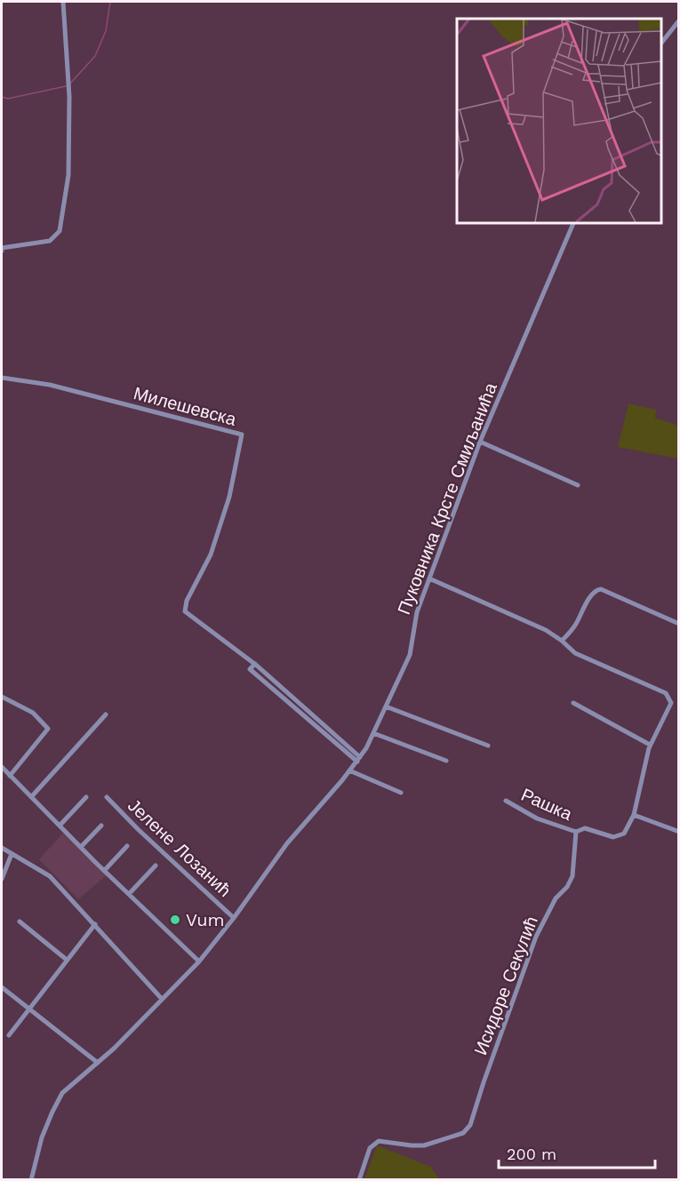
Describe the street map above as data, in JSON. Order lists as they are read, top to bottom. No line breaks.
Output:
{"streets":{"street":["Милешевска","Пуковника Крсте Смиљанића","Рашка","Јелене Лозанић","Исидоре Секулић"]},"crossings":[["Милешевска","Пуковника Крсте Смиљанића"],["Пуковника Крсте Смиљанића","Јелене Лозанић"],["Рашка","Исидоре Секулић"]],"places":["Vum"],"scale_bar":"200 m"}
